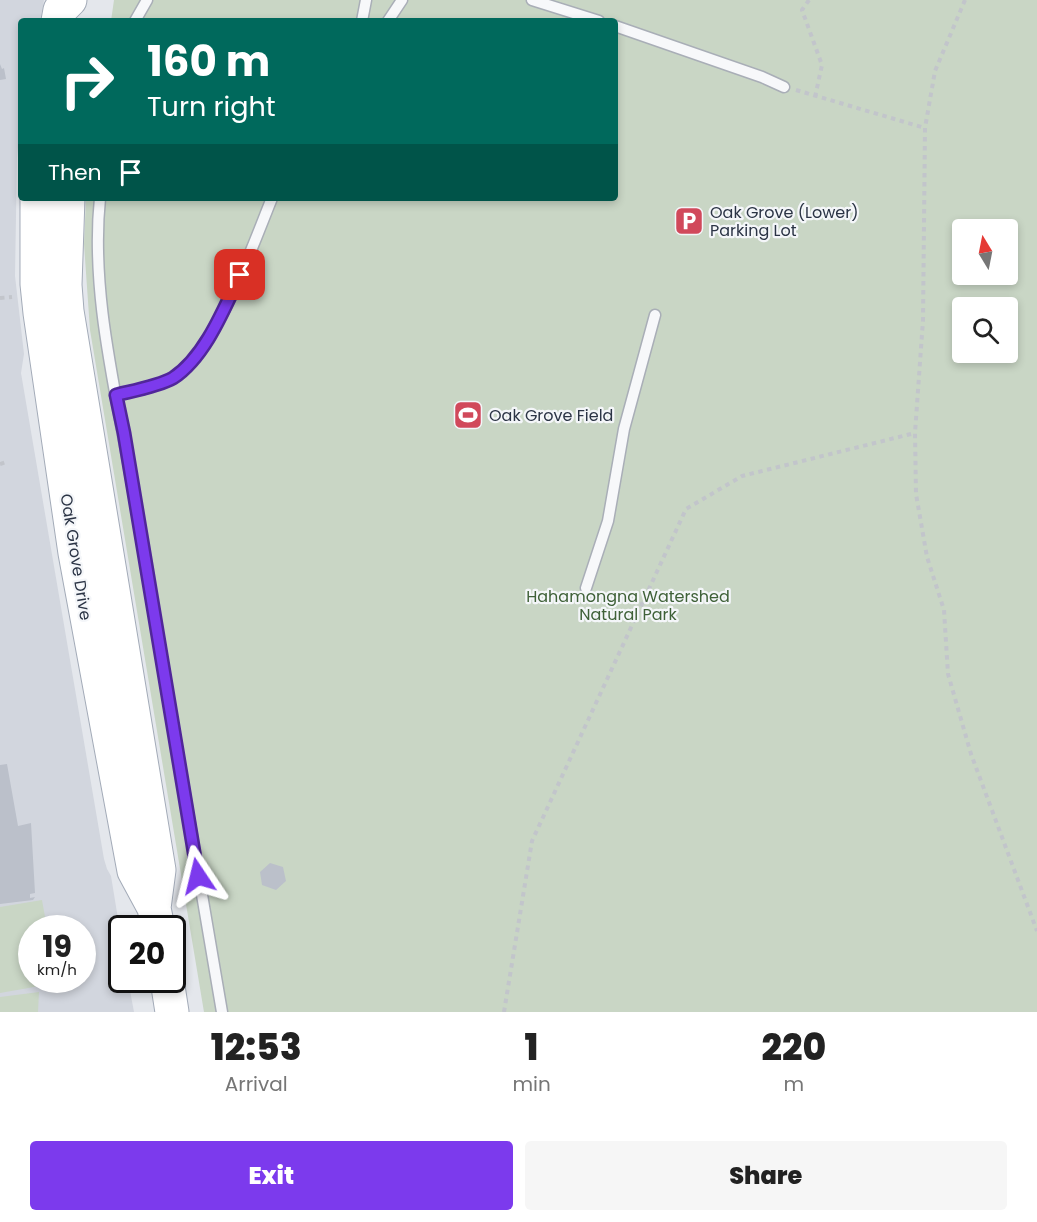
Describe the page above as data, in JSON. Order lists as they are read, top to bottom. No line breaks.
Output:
{"streets":{"main road":["Oak Grove Drive"]},"parks":["Hahamongna Watershed Natural Park"],"places":{"parking":["Oak Grove (Lower) Parking Lot"],"sports":["Oak Grove Field"]},"north":"top","page":{"turn":["160 m","Turn right"],"then":"Then","speed":"19 km/h","limit":"20","eta":["12:53","Arrival","1","min","220","m"],"buttons":["Exit","Share"]}}
